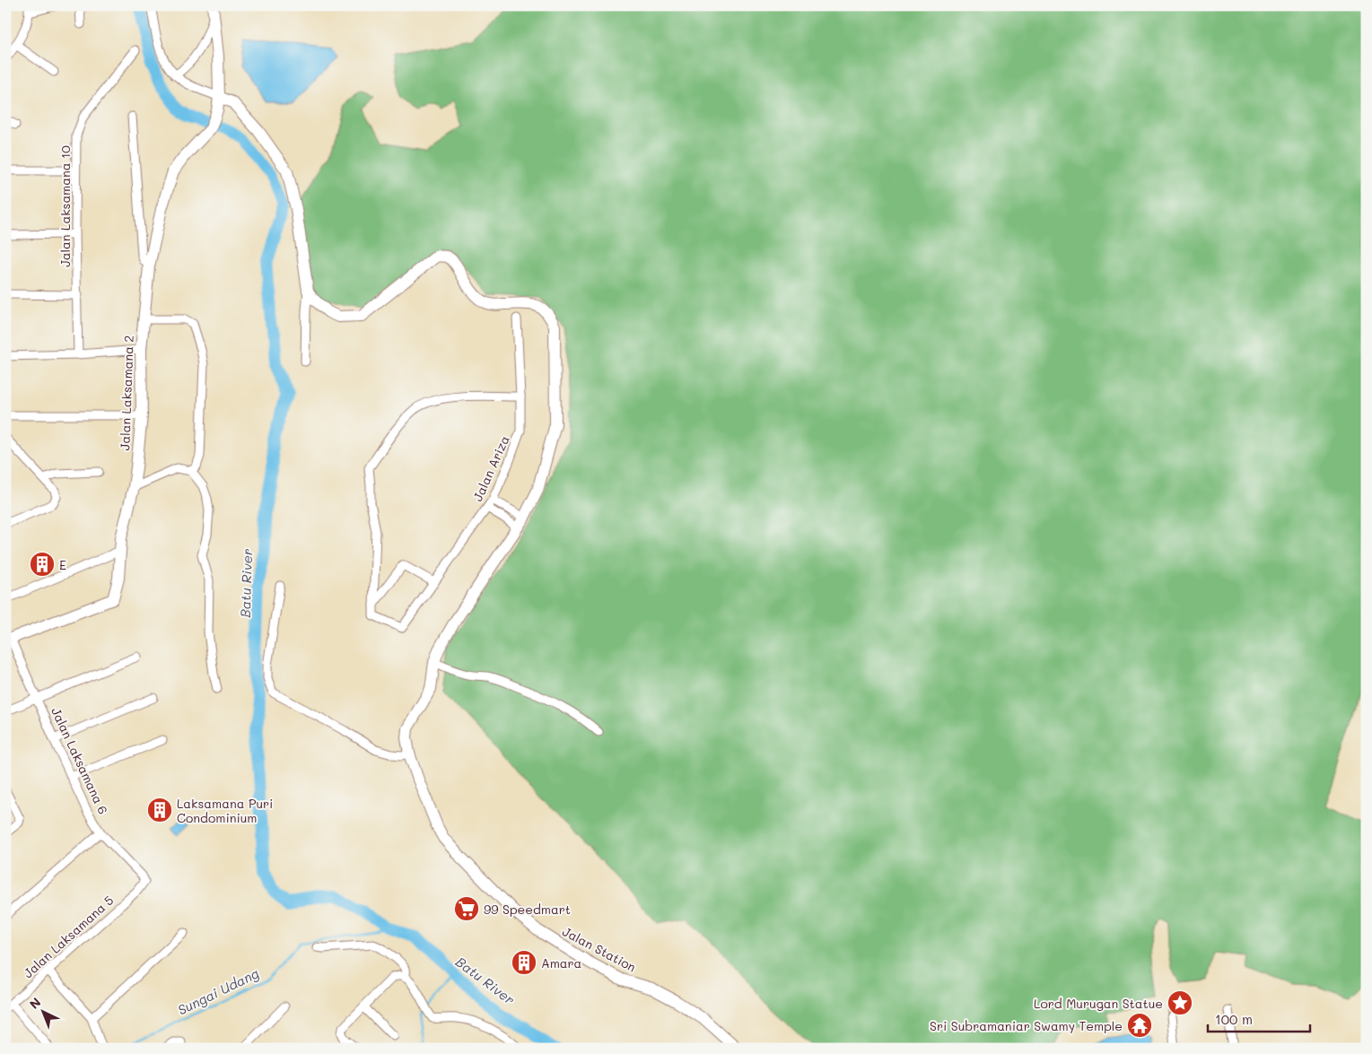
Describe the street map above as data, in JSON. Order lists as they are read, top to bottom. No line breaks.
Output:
{"streets":{"street":["Jalan Laksamana 10","Jalan Laksamana 2","Jalan Ariza","Jalan Laksamana 6","Jalan Laksamana 5","Jalan Station"]},"crossings":[["Jalan Laksamana 2","Jalan Laksamana 6"],["Jalan Laksamana 6","Jalan Laksamana 5"]],"water":["Batu River","Sungai Udang"],"places":{"building":["E","Laksamana Puri Condominium","Amara"],"supermarket":["99 Speedmart"],"place":["Lord Murugan Statue"],"temple":["Sri Subramaniar Swamy Temple"]},"scale_bar":"100 m","north":"top left"}
